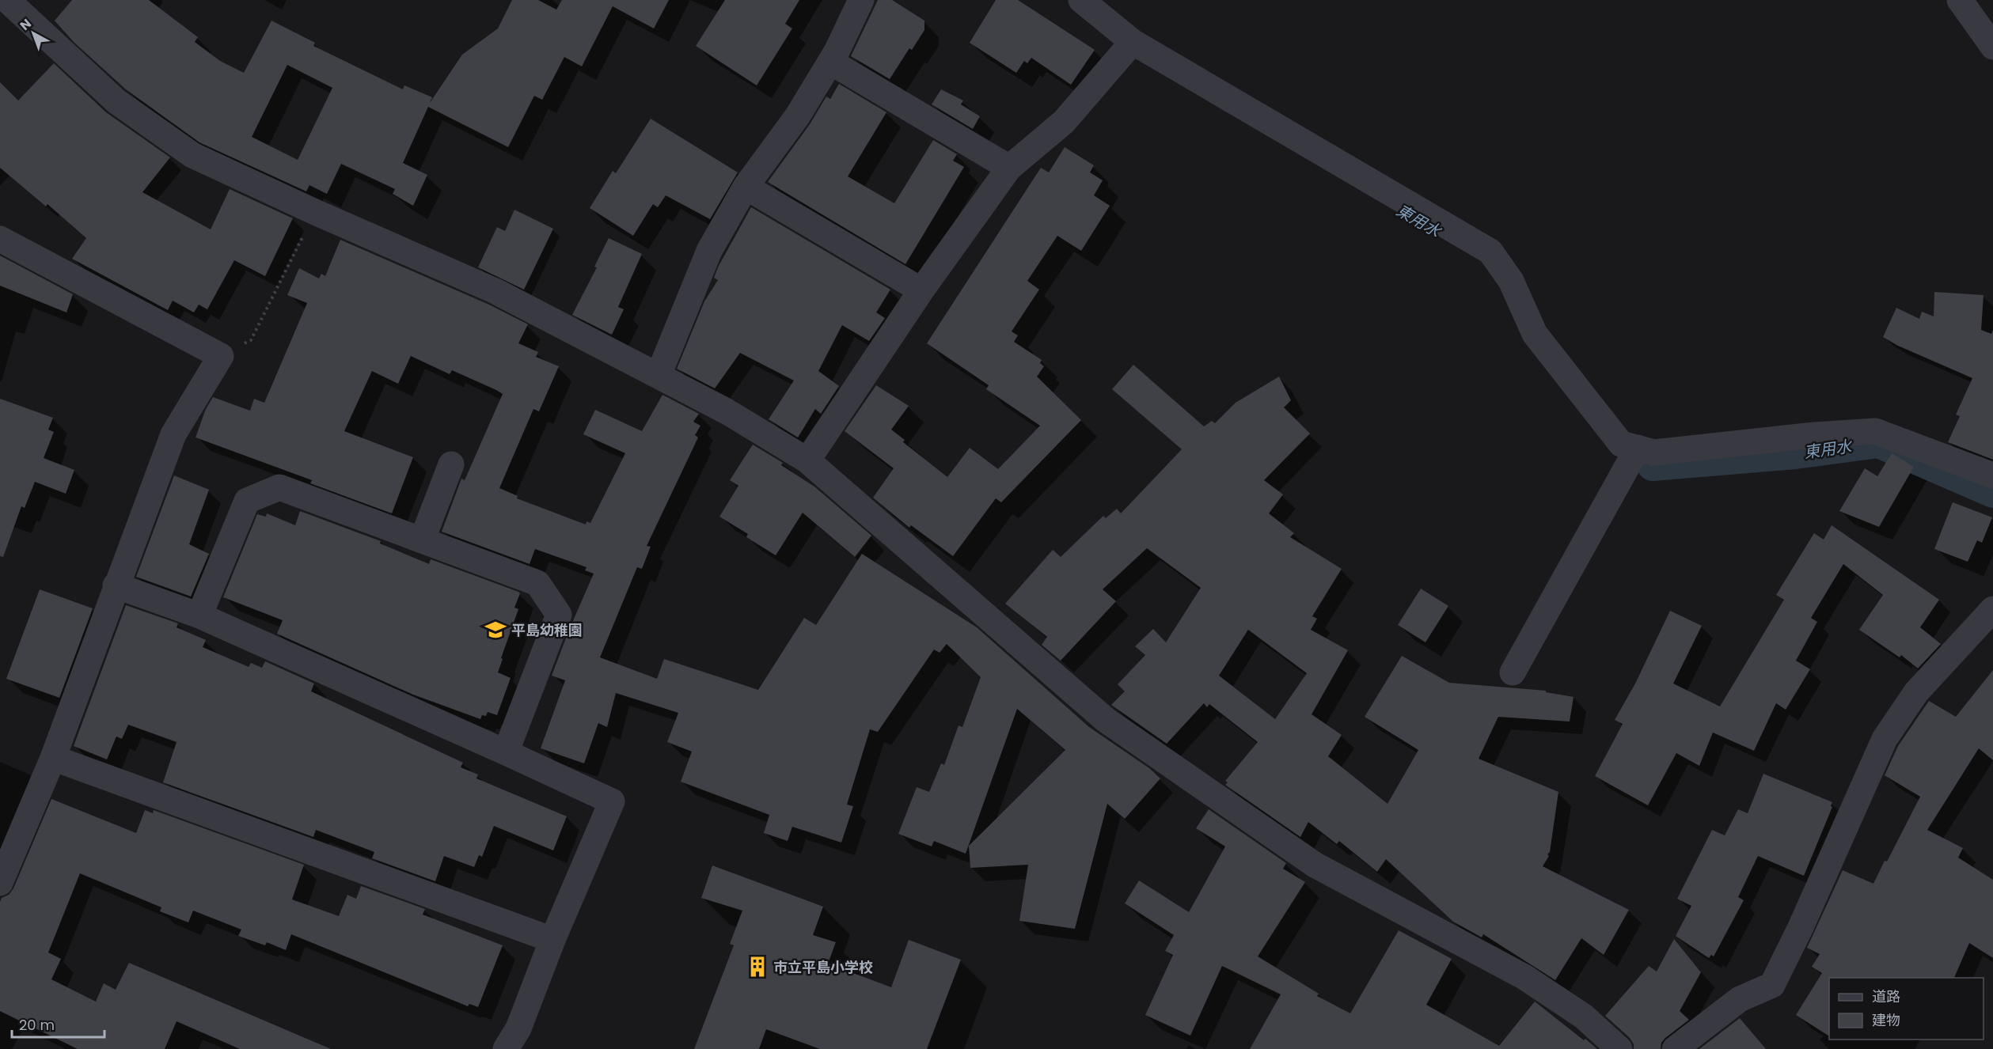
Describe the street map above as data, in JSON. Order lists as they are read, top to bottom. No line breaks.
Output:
{"water":["東用水"],"places":{"school or university":["平島幼稚園"],"building":["市立平島小学校"]},"legend":["道路","建物"],"scale_bar":"20 m","north":"top left"}
